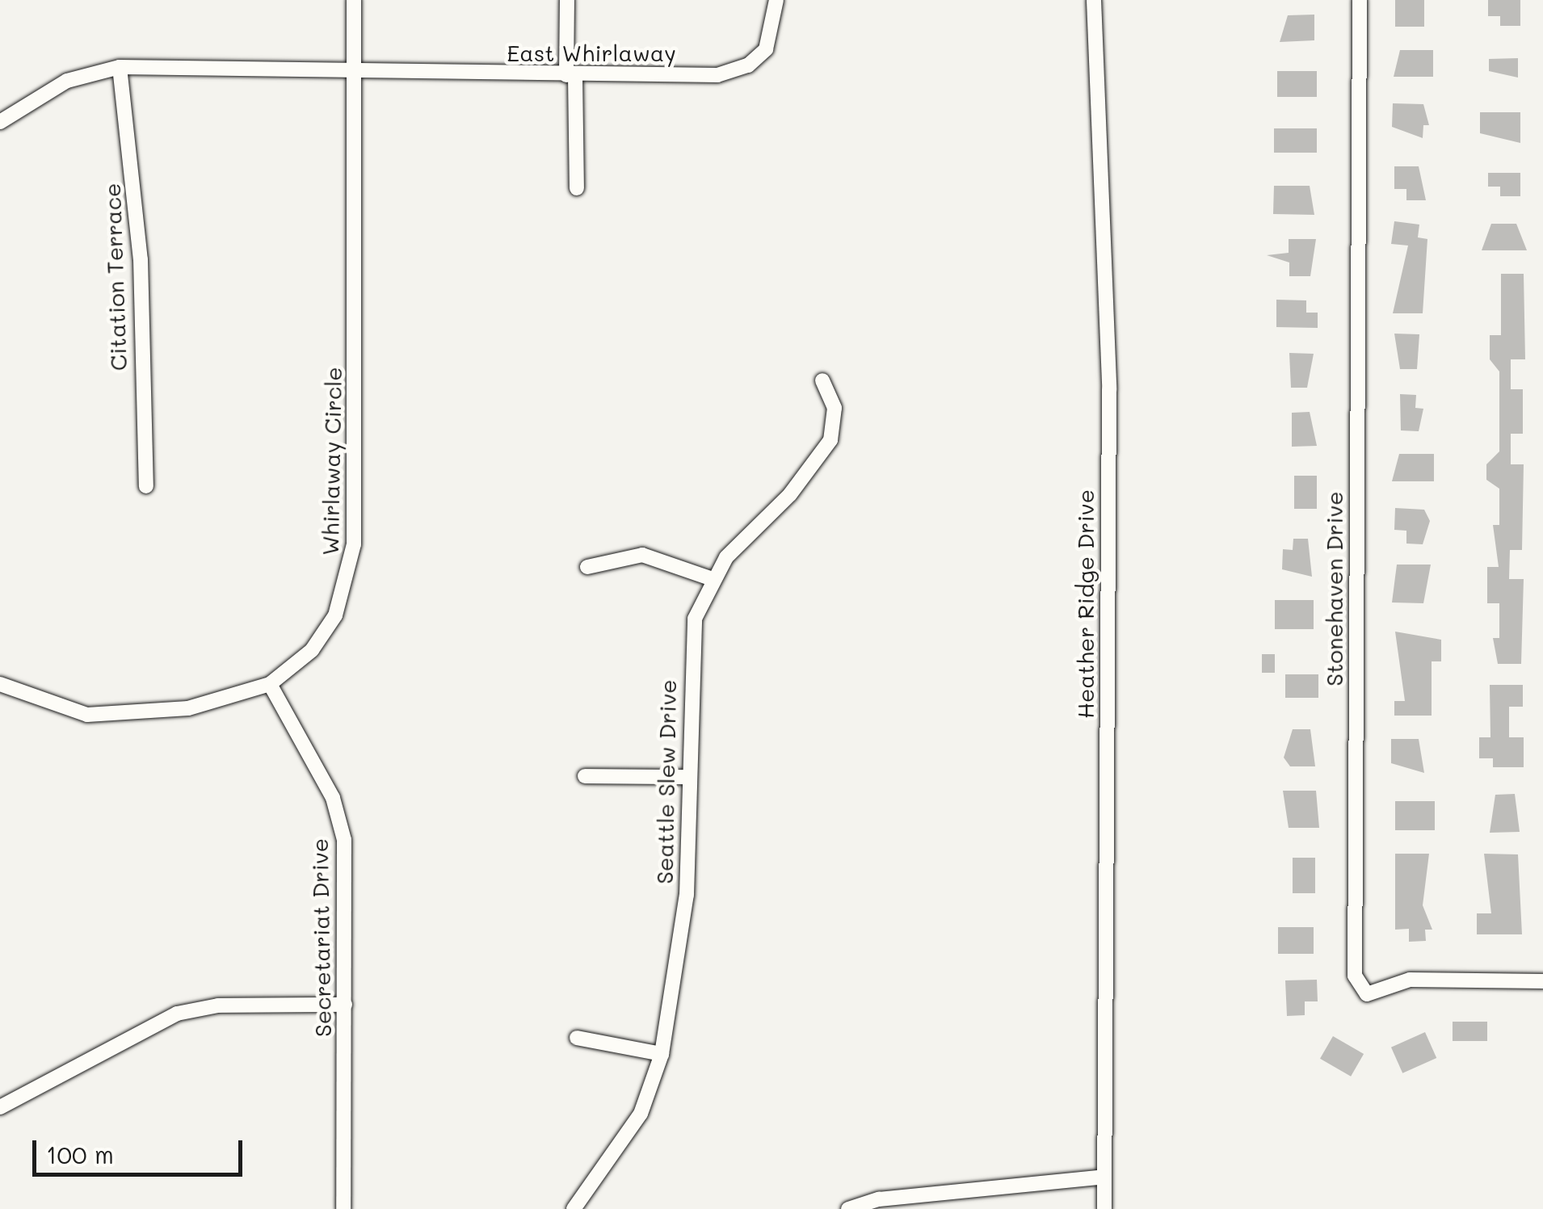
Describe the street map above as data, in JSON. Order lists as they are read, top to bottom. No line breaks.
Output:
{"streets":{"street":["East Whirlaway","Citation Terrace","Whirlaway Circle","Stonehaven Drive","Heather Ridge Drive","Seattle Slew Drive","Secretariat Drive"]},"crossings":[["East Whirlaway","Whirlaway Circle"],["Whirlaway Circle","Secretariat Drive"]],"scale_bar":"100 m"}
